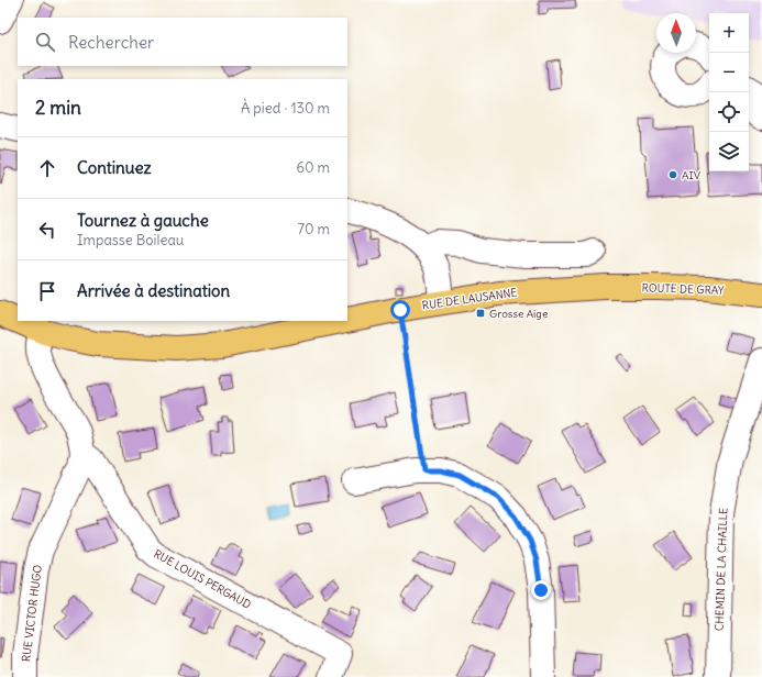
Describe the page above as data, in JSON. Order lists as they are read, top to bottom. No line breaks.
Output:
{"streets":{"main road":["ROUTE DE GRAY","RUE DE LAUSANNE"],"street":["CHEMIN DE LA CHAILLE","RUE LOUIS PERGAUD","RUE VICTOR HUGO"]},"crossings":[["ROUTE DE GRAY","RUE DE LAUSANNE"],["RUE LOUIS PERGAUD","RUE VICTOR HUGO"]],"places":{"other":["AIV"],"transit":["Grosse Aige"]},"north":"top","page":{"map_buttons":["+","−"],"search":"Rechercher","heading":["2 min","À pied · 130 m"],"list":[["Continuez","60 m"],["Tournez à gauche","Impasse Boileau","70 m"],"Arrivée à destination"]}}
